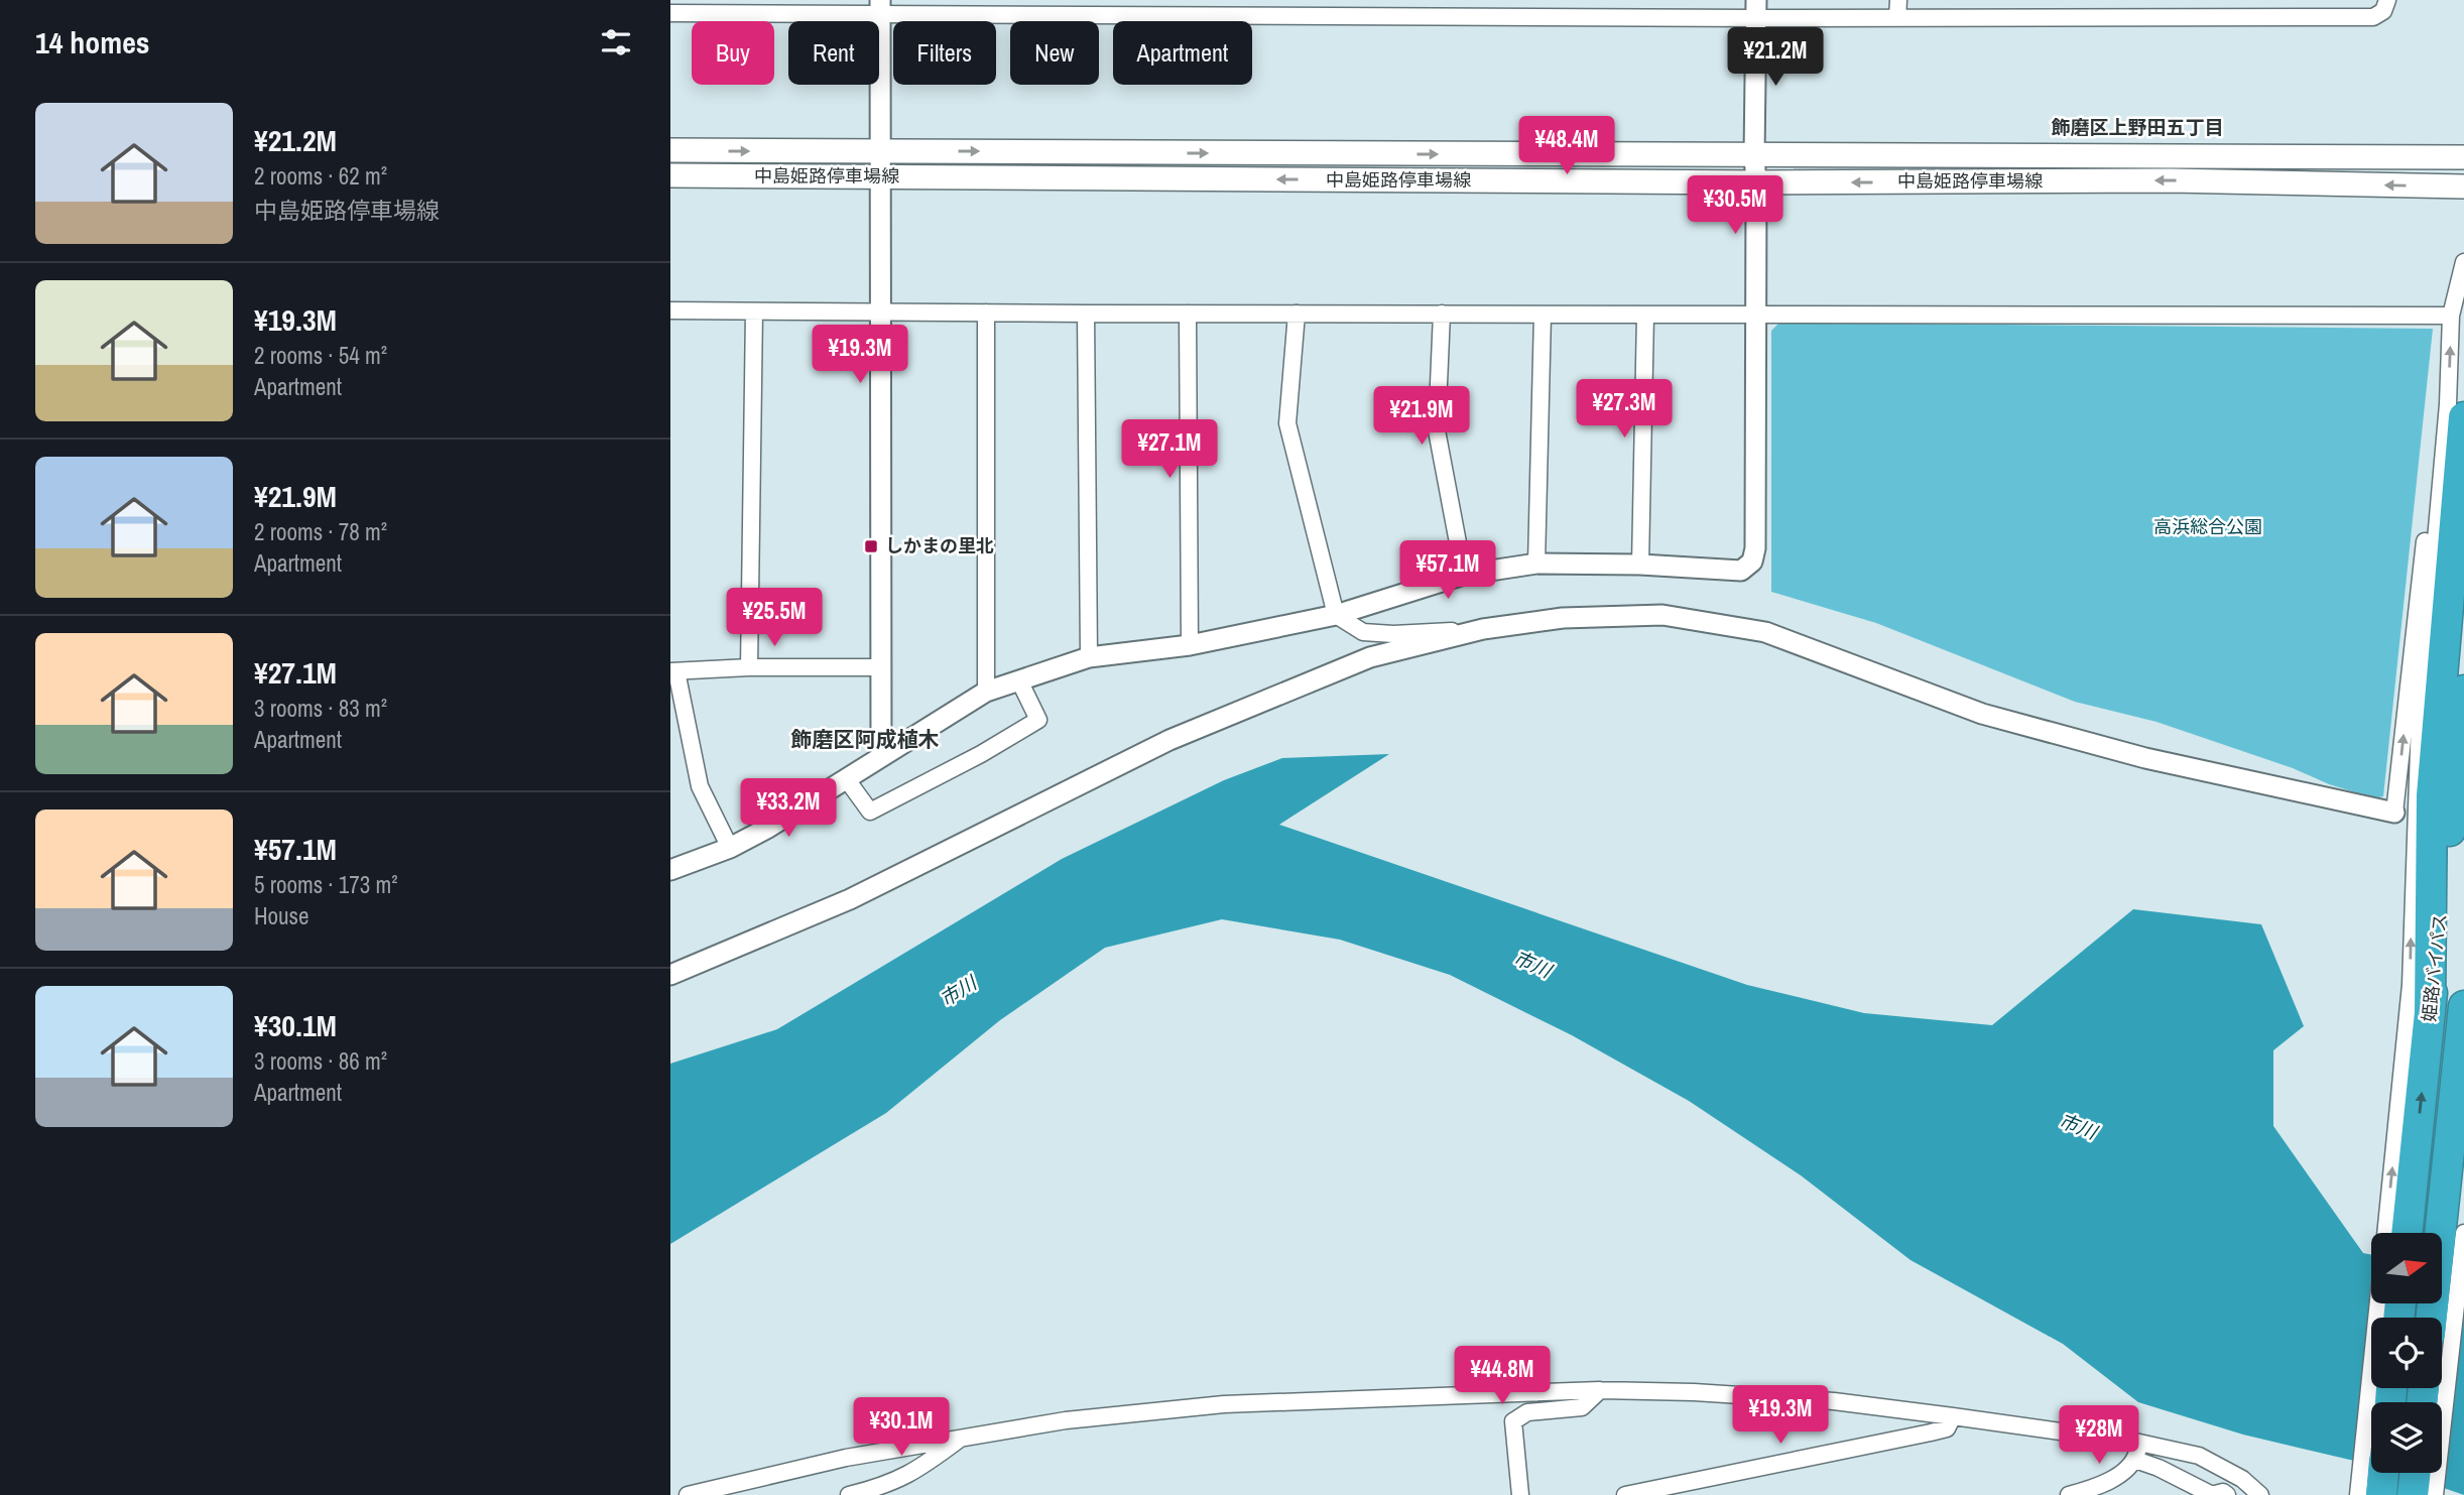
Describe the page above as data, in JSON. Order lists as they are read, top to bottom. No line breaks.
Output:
{"streets":{"highway":["姫路バイパス"],"main road":["中島姫路停車場線"]},"districts":["飾磨区上野田五丁目","飾磨区阿成植木"],"water":["市川"],"parks":["高浜総合公園"],"places":{"transit":["しかまの里北"]},"north":"right","page":{"heading":"14 homes","chip":["Buy","Rent","Filters","New","Apartment"],"price":["¥21.2M","¥48.4M","¥30.5M","¥19.3M","¥27.3M","¥21.9M","¥27.1M","¥57.1M","¥25.5M","¥33.2M","¥44.8M","¥19.3M","¥30.1M","¥28M"],"list":[{"name":"¥21.2M","note":"2 rooms · 62 m² · 中島姫路停車場線"},{"name":"¥19.3M","note":"2 rooms · 54 m² · Apartment"},{"name":"¥21.9M","note":"2 rooms · 78 m² · Apartment"},{"name":"¥27.1M","note":"3 rooms · 83 m² · Apartment"},{"name":"¥57.1M","note":"5 rooms · 173 m² · House"},{"name":"¥30.1M","note":"3 rooms · 86 m² · Apartment"}]}}
